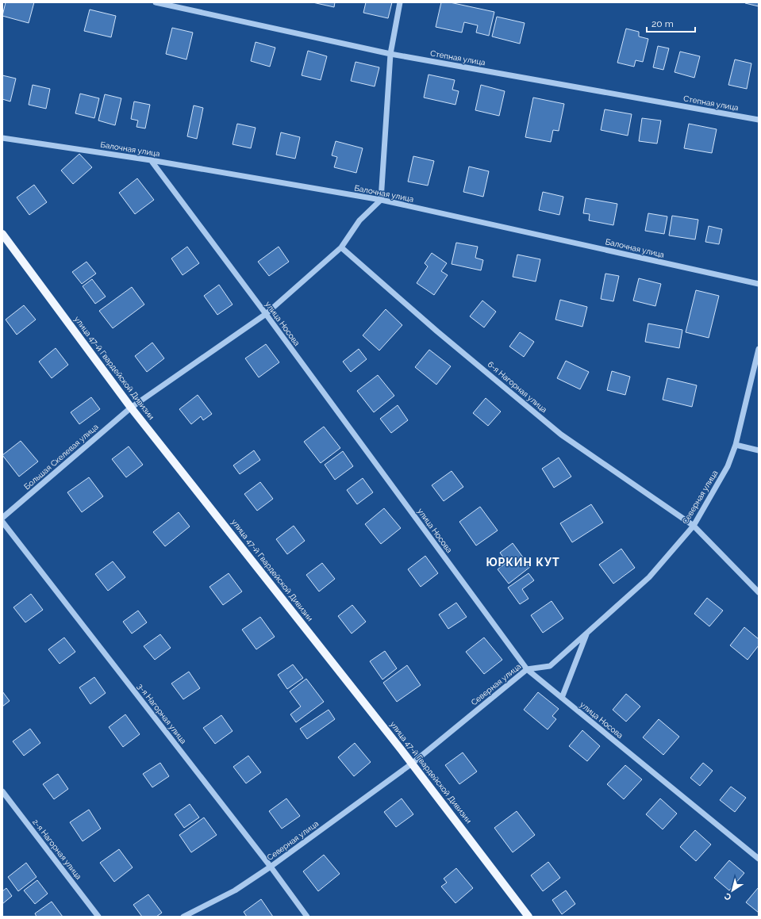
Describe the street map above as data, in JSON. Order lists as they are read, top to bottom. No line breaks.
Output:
{"streets":{"main road":["улица 47-й Гвардейской Дивизии"],"street":["Степная улица","Балочная улица","улица Носова","6-я Нагорная улица","Большая Скелевая улица","Северная улица","3-я Нагорная улица","2-я Нагорная улица"]},"crossings":[["Балочная улица","улица Носова"],["Балочная улица","Большая Скелевая улица"],["улица Носова","Большая Скелевая улица"],["улица Носова","Северная улица"],["улица 47-й Гвардейской Дивизии","Большая Скелевая улица"],["улица 47-й Гвардейской Дивизии","Северная улица"],["6-я Нагорная улица","Большая Скелевая улица"],["6-я Нагорная улица","Северная улица"],["Северная улица","3-я Нагорная улица"]],"districts":["ЮРКИН КУТ"],"scale_bar":"20 m","north":"bottom left"}
